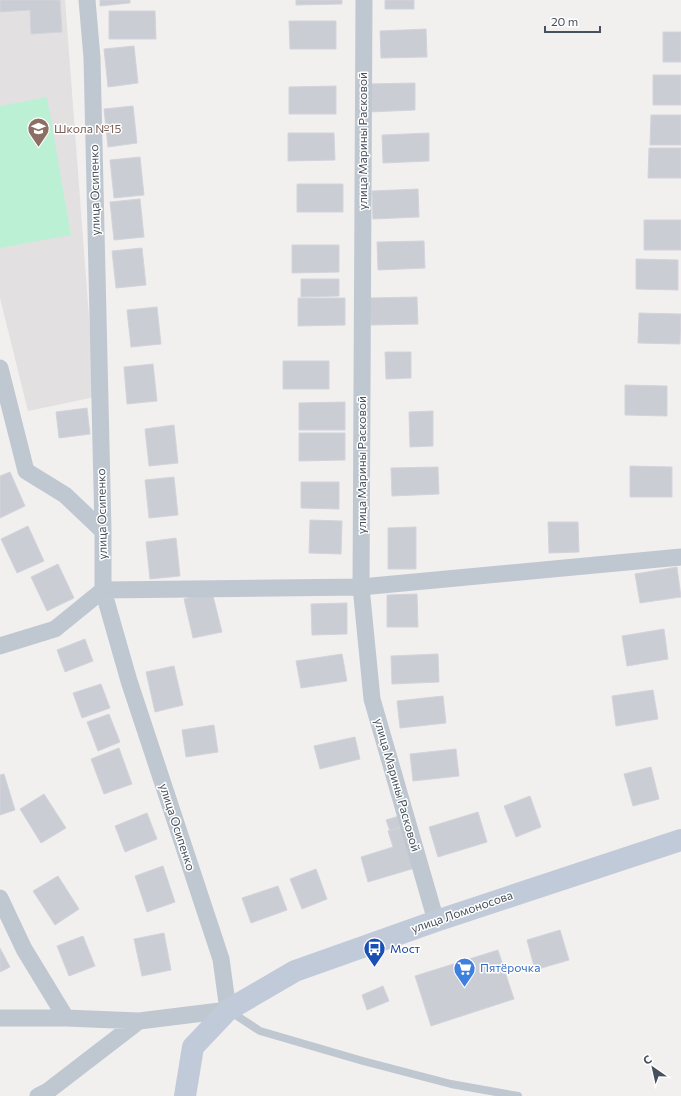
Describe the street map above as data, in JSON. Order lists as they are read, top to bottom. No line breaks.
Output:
{"streets":{"street":["улица Марины Расковой","улица Осипенко","улица Ломоносова"]},"crossings":[["улица Марины Расковой","улица Ломоносова"],["улица Осипенко","улица Ломоносова"]],"places":{"school or university":["Школа №15"],"bus stop":["Мост"],"supermarket":["Пятёрочка"]},"scale_bar":"20 m","north":"top left"}
